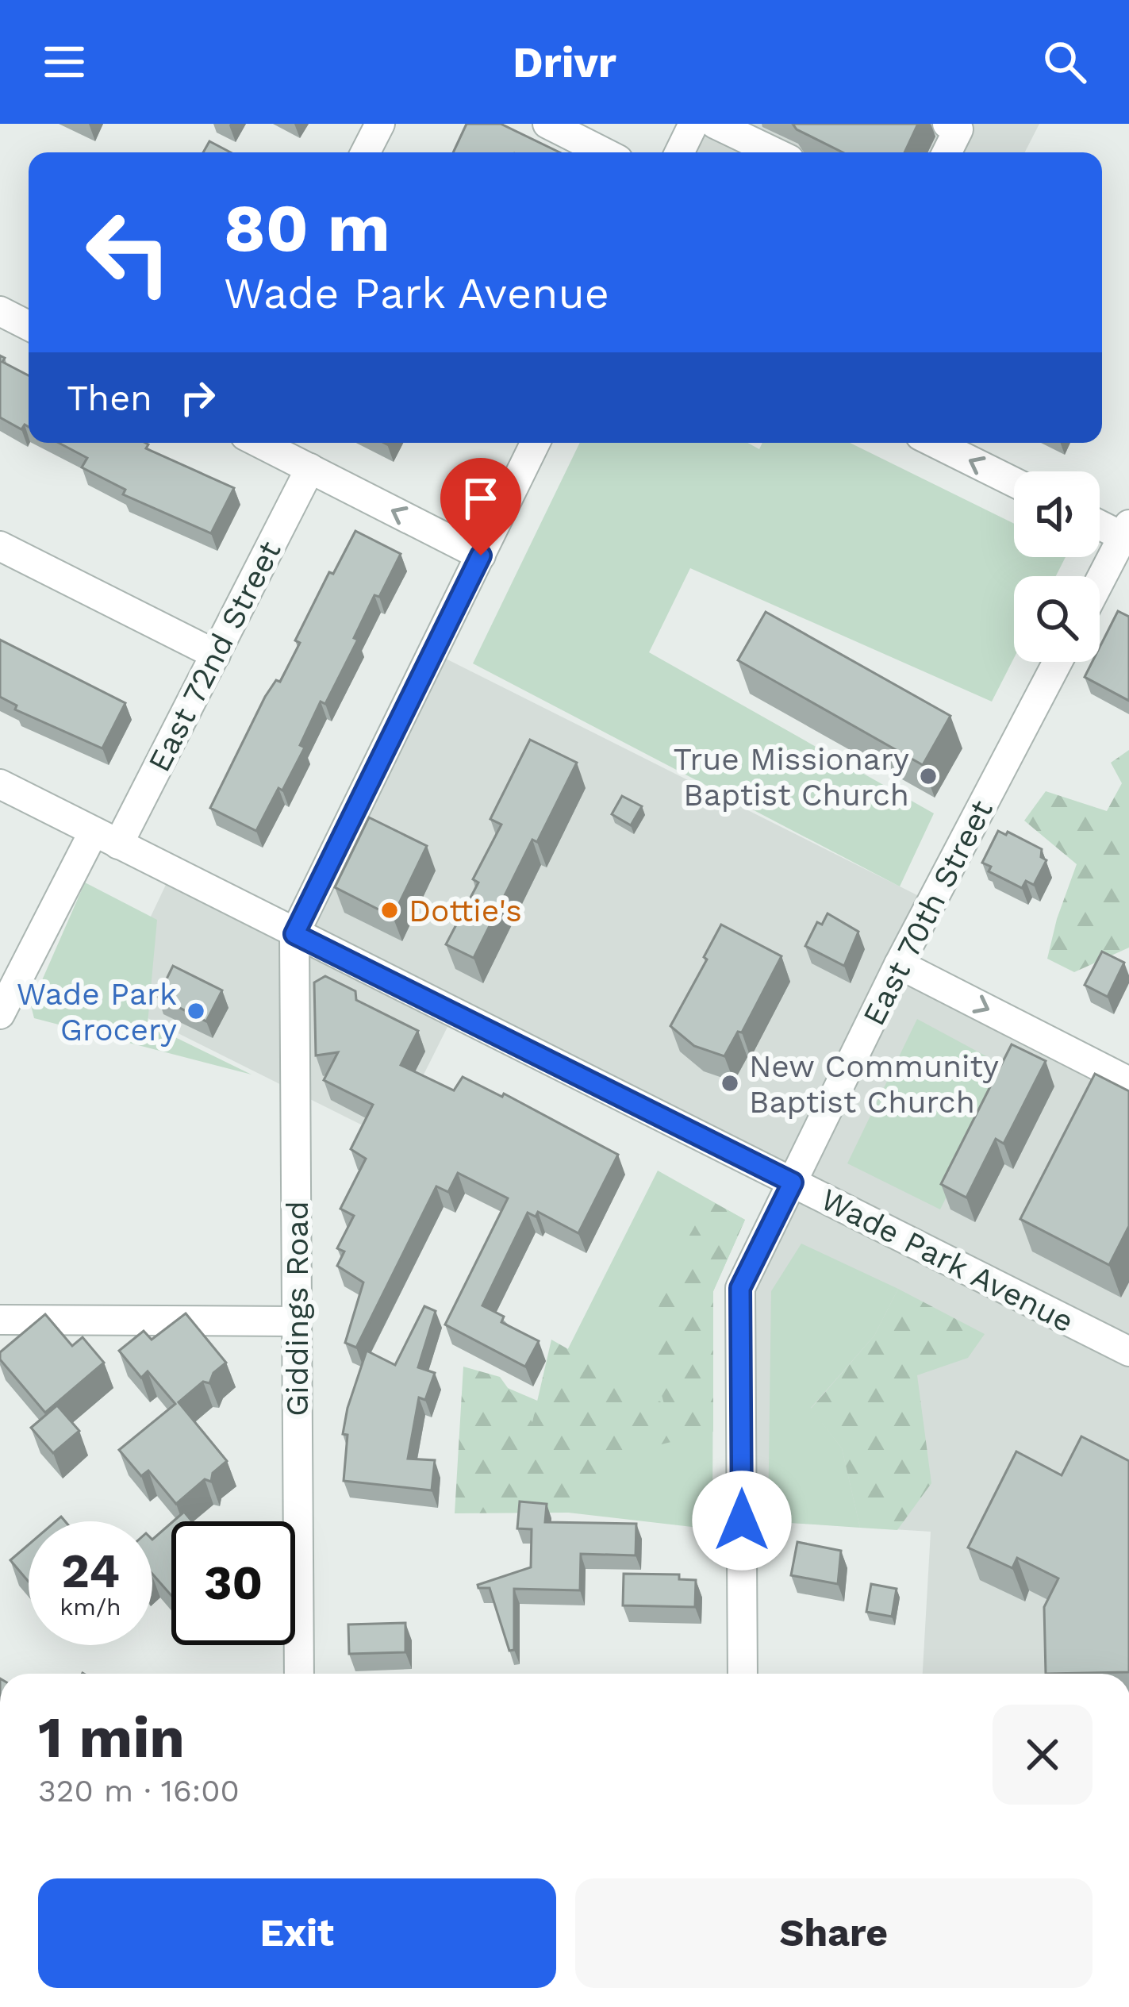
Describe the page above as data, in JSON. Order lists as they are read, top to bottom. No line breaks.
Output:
{"streets":{"street":["East 72nd Street","East 70th Street","Wade Park Avenue","Giddings Road"]},"crossings":[["East 72nd Street","Wade Park Avenue"],["East 70th Street","Wade Park Avenue"],["Wade Park Avenue","Giddings Road"]],"places":["True Missionary Baptist Church","Dottie's","Wade Park Grocery","New Community Baptist Church"],"page":{"header":"Drivr","turn":["80 m","Wade Park Avenue"],"then":"Then","speed":"24 km/h","limit":"30","heading":["1 min","320 m · 16:00"],"buttons":["Exit","Share"]}}
